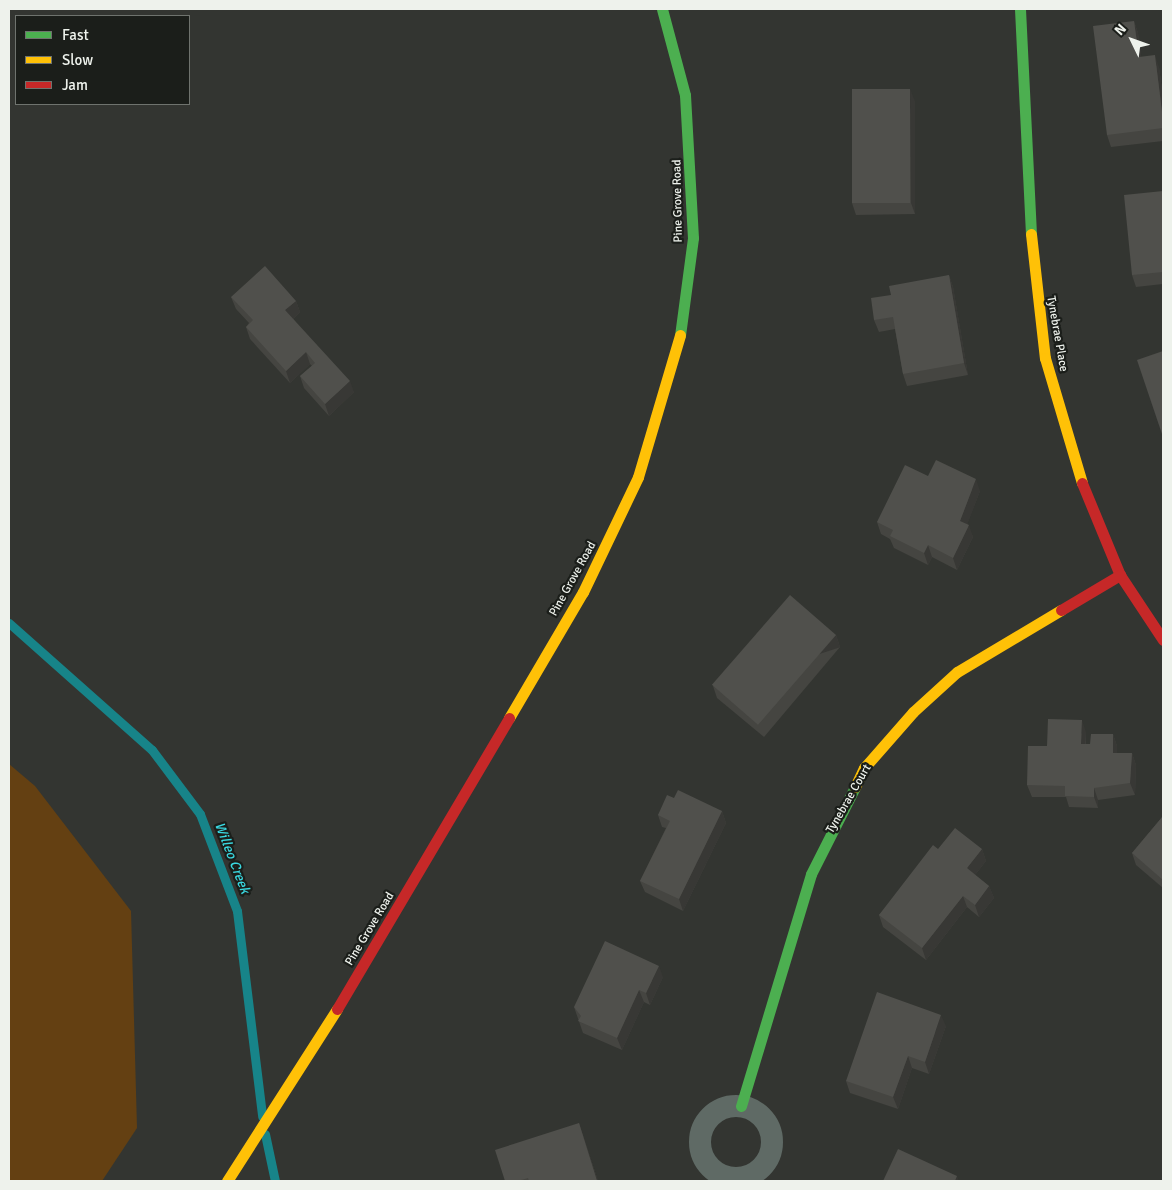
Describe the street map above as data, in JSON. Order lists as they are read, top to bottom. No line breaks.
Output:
{"streets":{"street":["Pine Grove Road","Tynebrae Place","Tynebrae Court"]},"crossings":[["Tynebrae Place","Tynebrae Court"]],"water":["Willeo Creek"],"legend":["Fast","Slow","Jam"],"north":"top left"}
